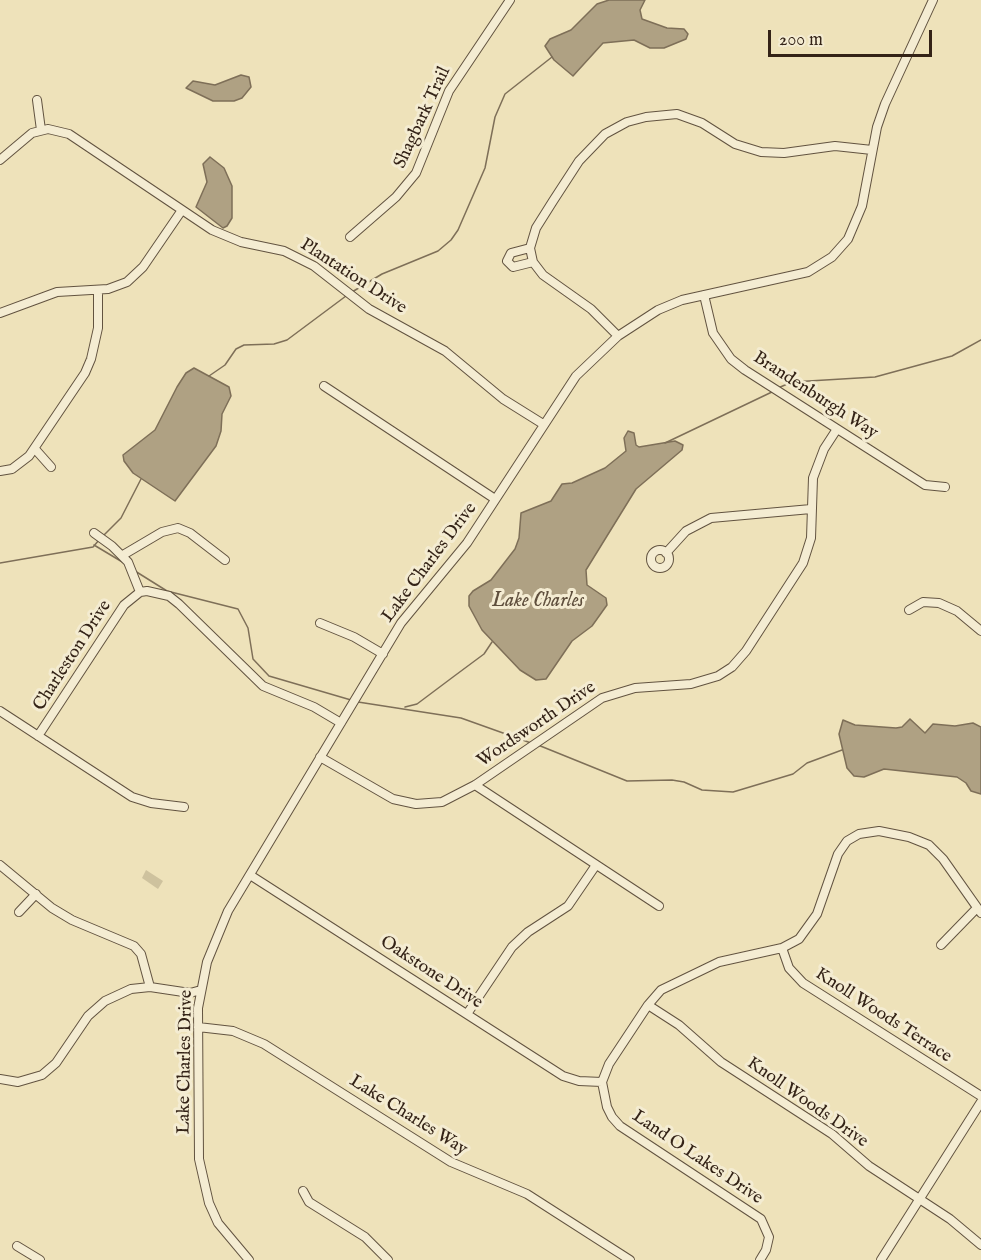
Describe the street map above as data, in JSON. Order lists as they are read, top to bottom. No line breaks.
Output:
{"streets":{"street":["Shagbark Trail","Plantation Drive","Brandenburgh Way","Lake Charles Drive","Charleston Drive","Wordsworth Drive","Oakstone Drive","Knoll Woods Terrace","Knoll Woods Drive","Lake Charles Way","Land O Lakes Drive"]},"crossings":[["Plantation Drive","Lake Charles Drive"],["Brandenburgh Way","Lake Charles Drive"],["Brandenburgh Way","Wordsworth Drive"],["Lake Charles Drive","Wordsworth Drive"],["Lake Charles Drive","Oakstone Drive"],["Lake Charles Drive","Lake Charles Way"],["Oakstone Drive","Land O Lakes Drive"]],"water":["Lake Charles"],"scale_bar":"200 m"}
